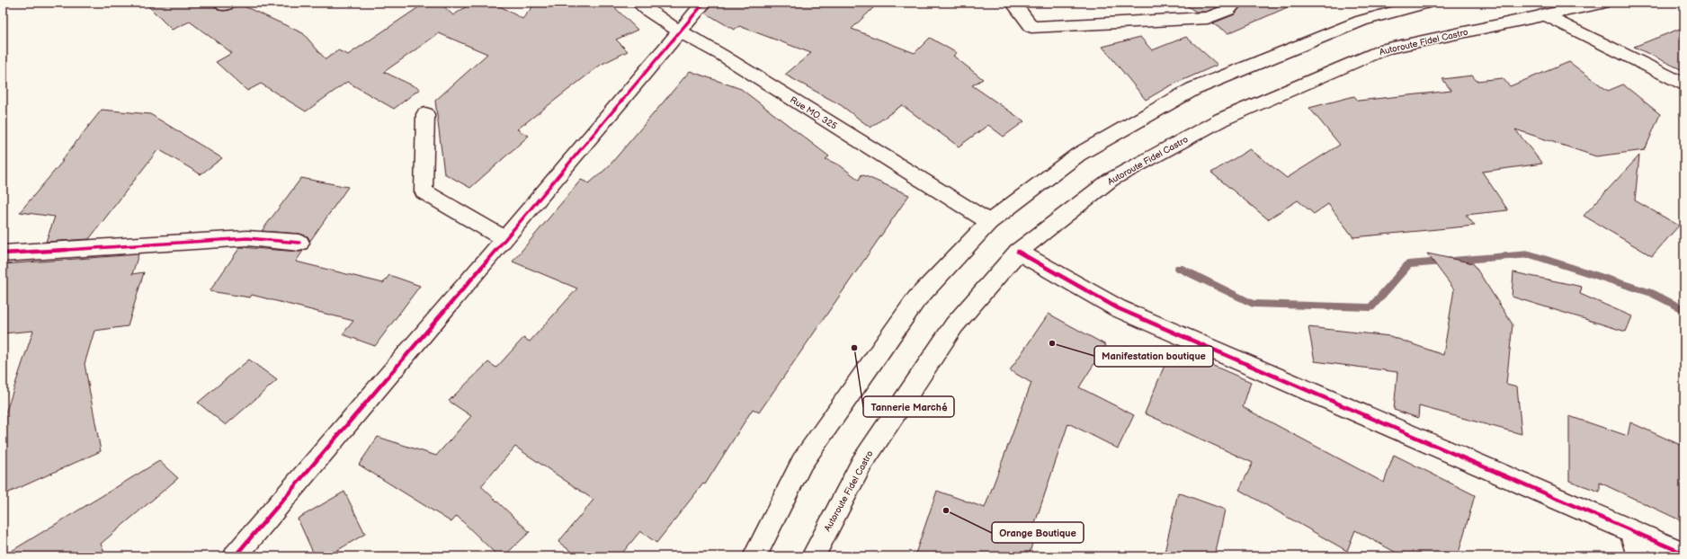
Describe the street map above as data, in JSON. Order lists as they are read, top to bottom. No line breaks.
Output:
{"streets":{"main road":["Autoroute Fidel Castro","Rue MO. 325"]},"places":["Manifestation boutique","Tannerie Marché","Orange Boutique"]}
